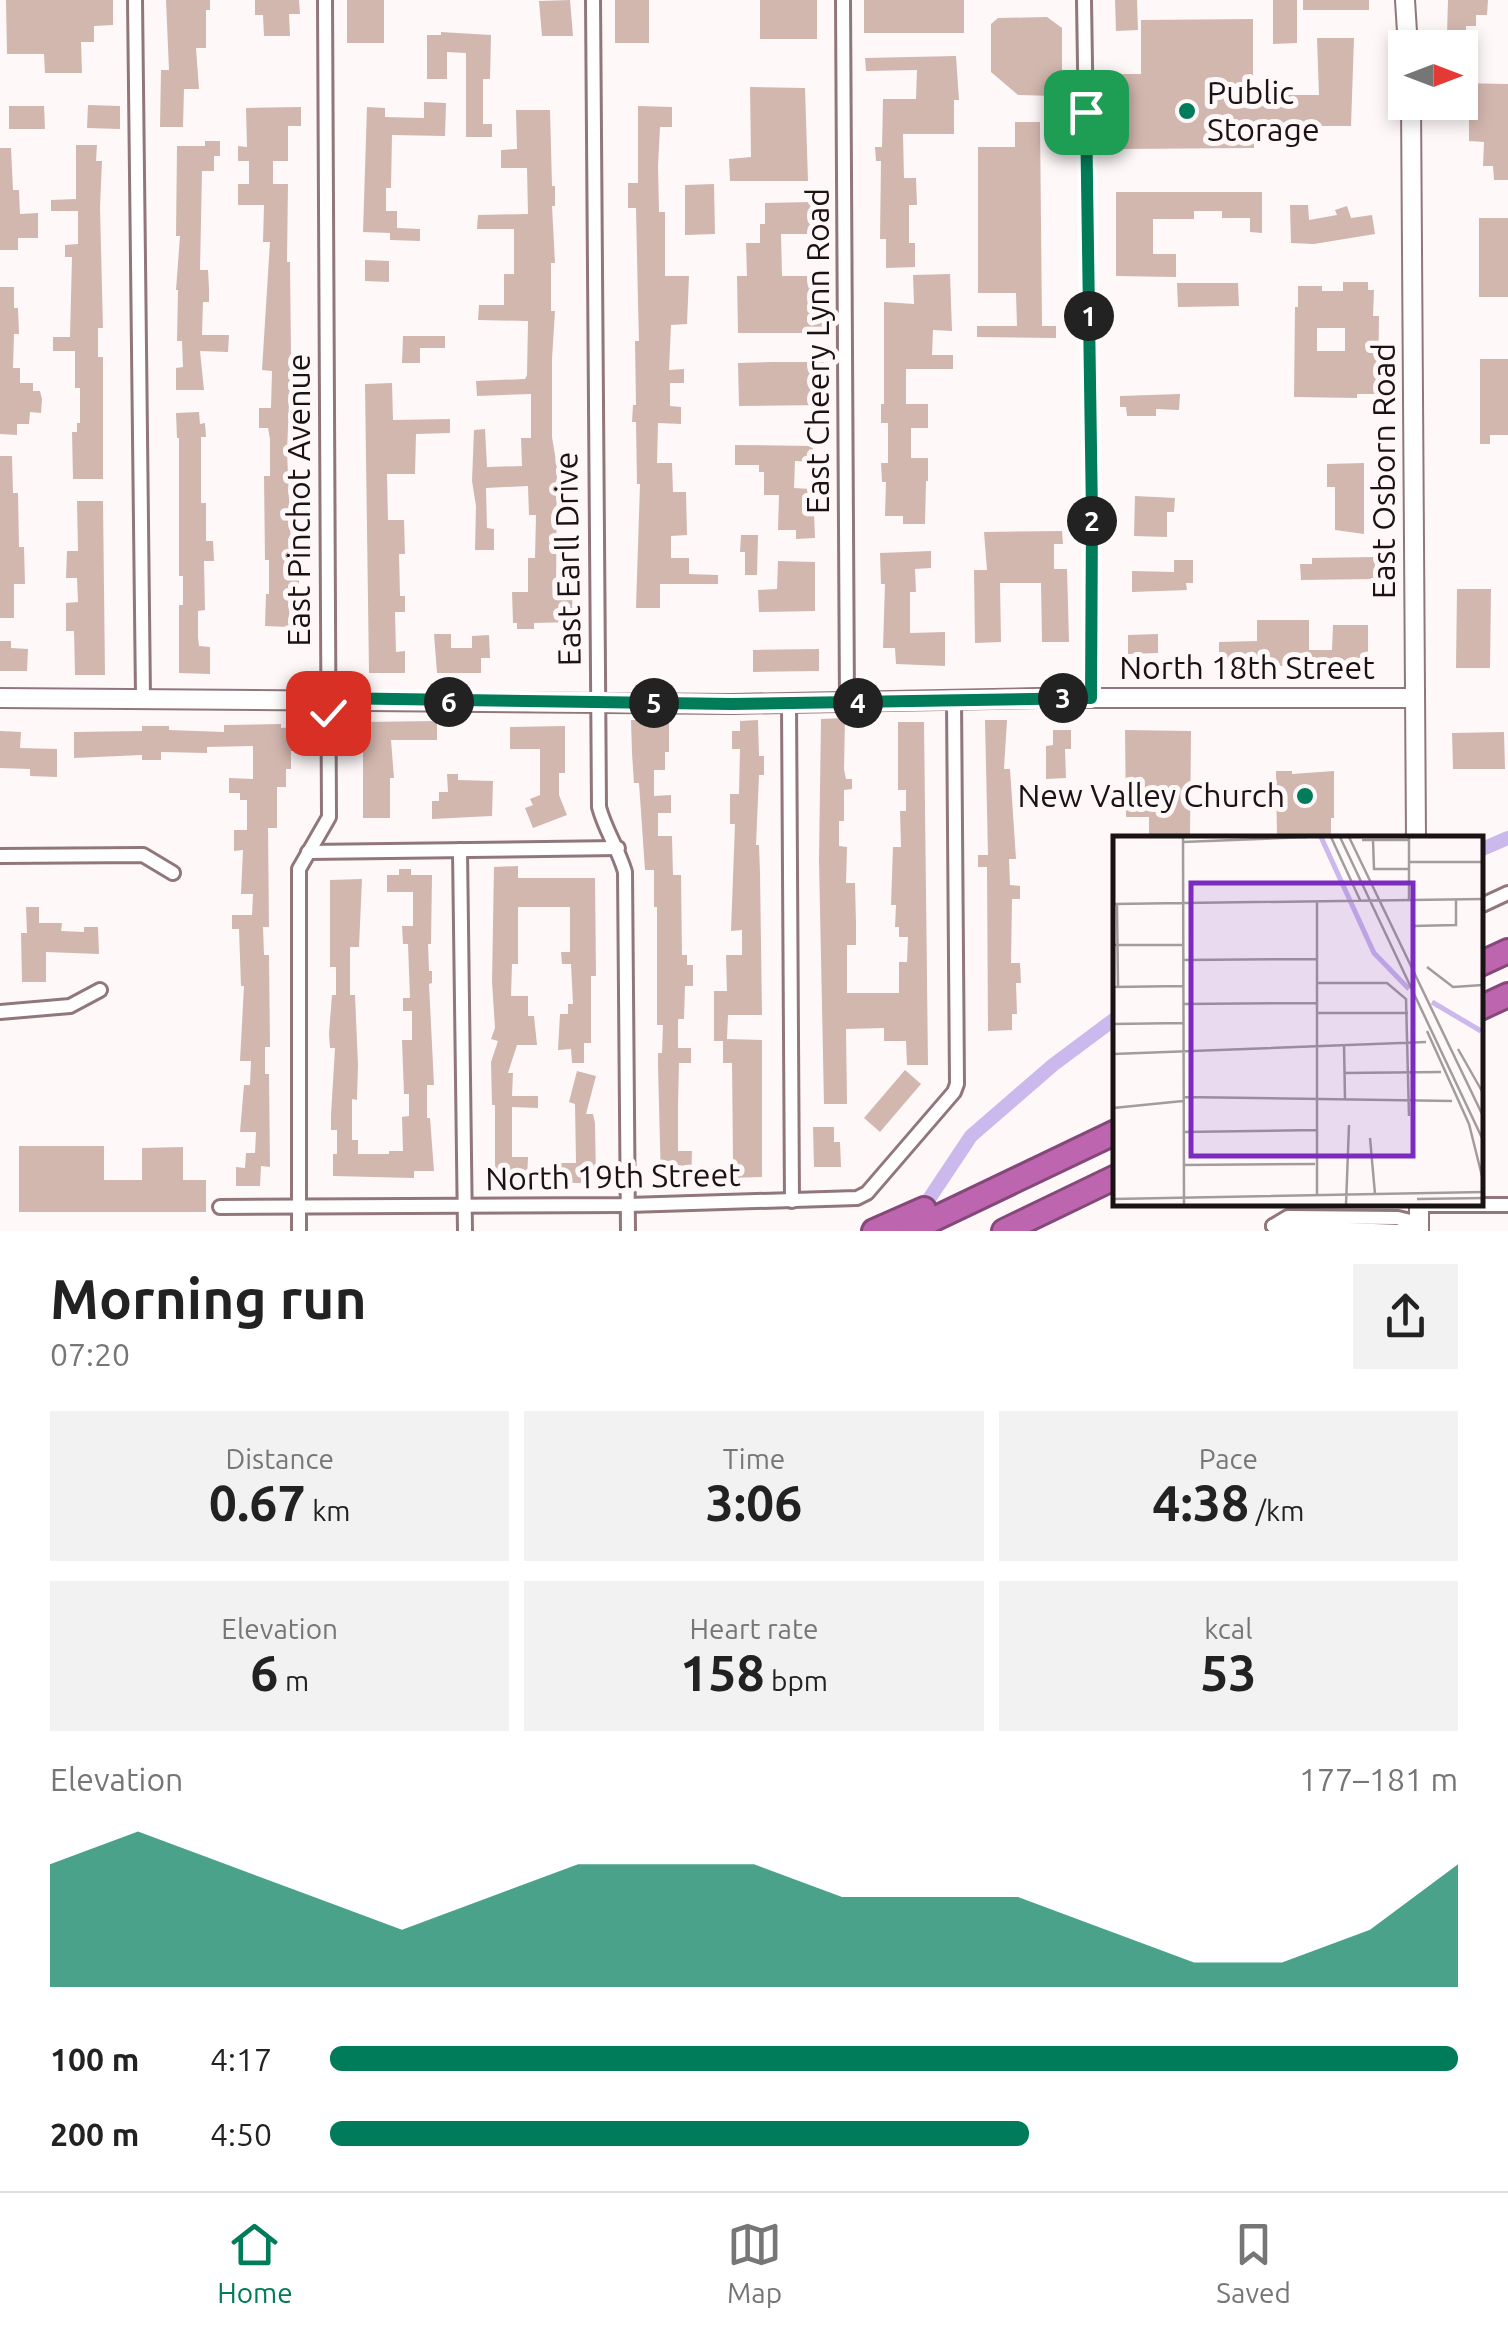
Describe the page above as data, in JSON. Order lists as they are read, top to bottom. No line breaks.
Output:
{"streets":{"street":["East Cheery Lynn Road","East Osborn Road","East Pinchot Avenue","East Earll Drive","North 18th Street","North 19th Street"]},"crossings":[["East Cheery Lynn Road","North 18th Street"],["East Osborn Road","North 18th Street"],["East Pinchot Avenue","North 18th Street"],["East Pinchot Avenue","North 19th Street"],["East Earll Drive","North 18th Street"],["East Earll Drive","North 19th Street"],["North 18th Street","North 19th Street"]],"places":["Public Storage","New Valley Church"],"north":"right","page":{"pins":["1","2","3","6","4","5"],"heading":["Morning run","07:20"],"stats":[["Distance","0.67 km"],["Time","3:06"],["Pace","4:38 /km"],["Elevation","6 m"],["Heart rate","158 bpm"],["kcal","53"]],"chart":["Elevation","177–181 m"],"list":[{"name":"100 m","note":"4:17"},{"name":"200 m","note":"4:50"}],"tabs":["Home","Map","Saved"]}}
